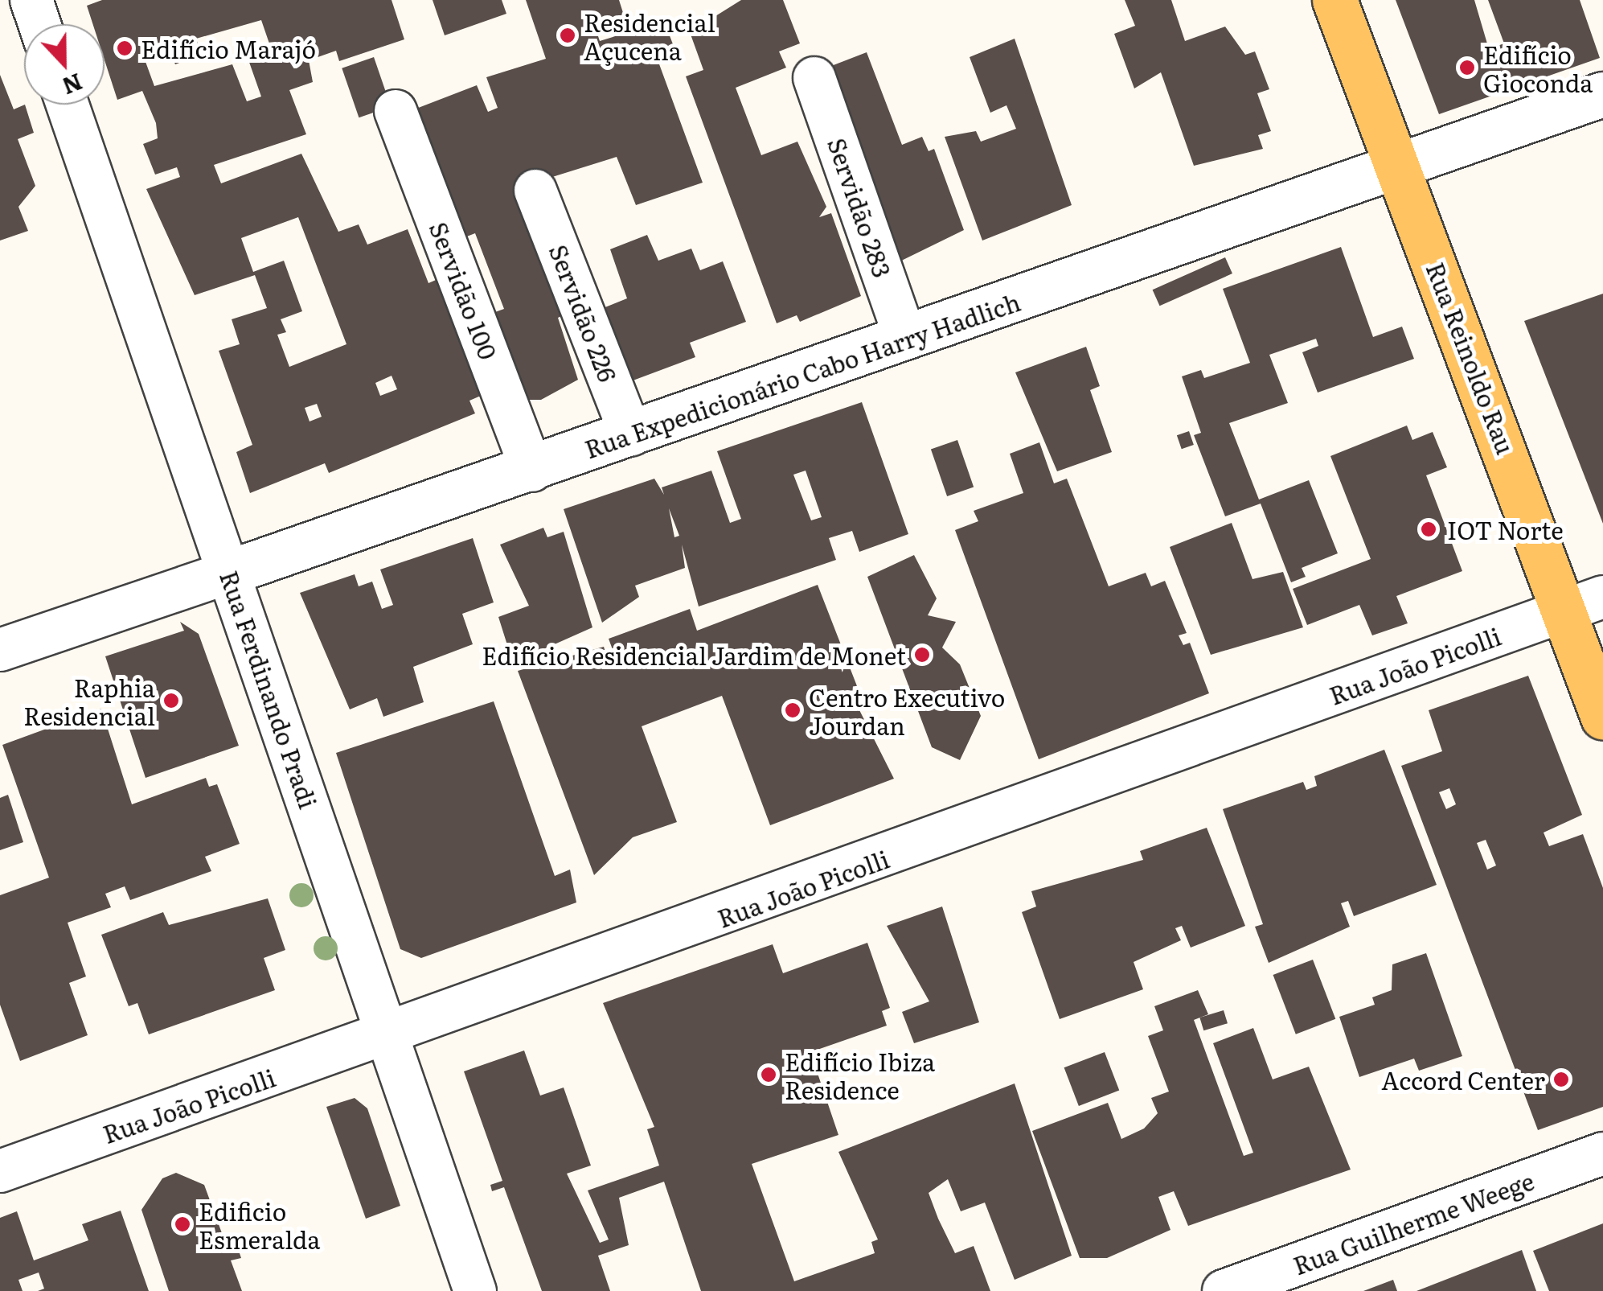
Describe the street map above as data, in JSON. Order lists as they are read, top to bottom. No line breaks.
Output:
{"streets":{"main road":["Rua Reinoldo Rau"],"street":["Servidão 283","Servidão 100","Servidão 226","Rua Expedicionário Cabo Harry Hadlich","Rua João Picolli","Rua Ferdinando Pradi","Rua Guilherme Weege"]},"crossings":[["Servidão 283","Rua Expedicionário Cabo Harry Hadlich"],["Servidão 100","Rua Expedicionário Cabo Harry Hadlich"],["Servidão 226","Rua Expedicionário Cabo Harry Hadlich"],["Rua Reinoldo Rau","Rua Expedicionário Cabo Harry Hadlich"],["Rua Reinoldo Rau","Rua João Picolli"],["Rua Expedicionário Cabo Harry Hadlich","Rua Ferdinando Pradi"],["Rua João Picolli","Rua Ferdinando Pradi"]],"places":["Residencial Açucena","Edifício Marajó","Edifício Gioconda","IOT Norte","Edifício Residencial Jardim de Monet","Raphia Residencial","Centro Executivo Jourdan","Edifício Ibiza Residence","Accord Center","Edificio Esmeralda"],"north":"bottom"}
